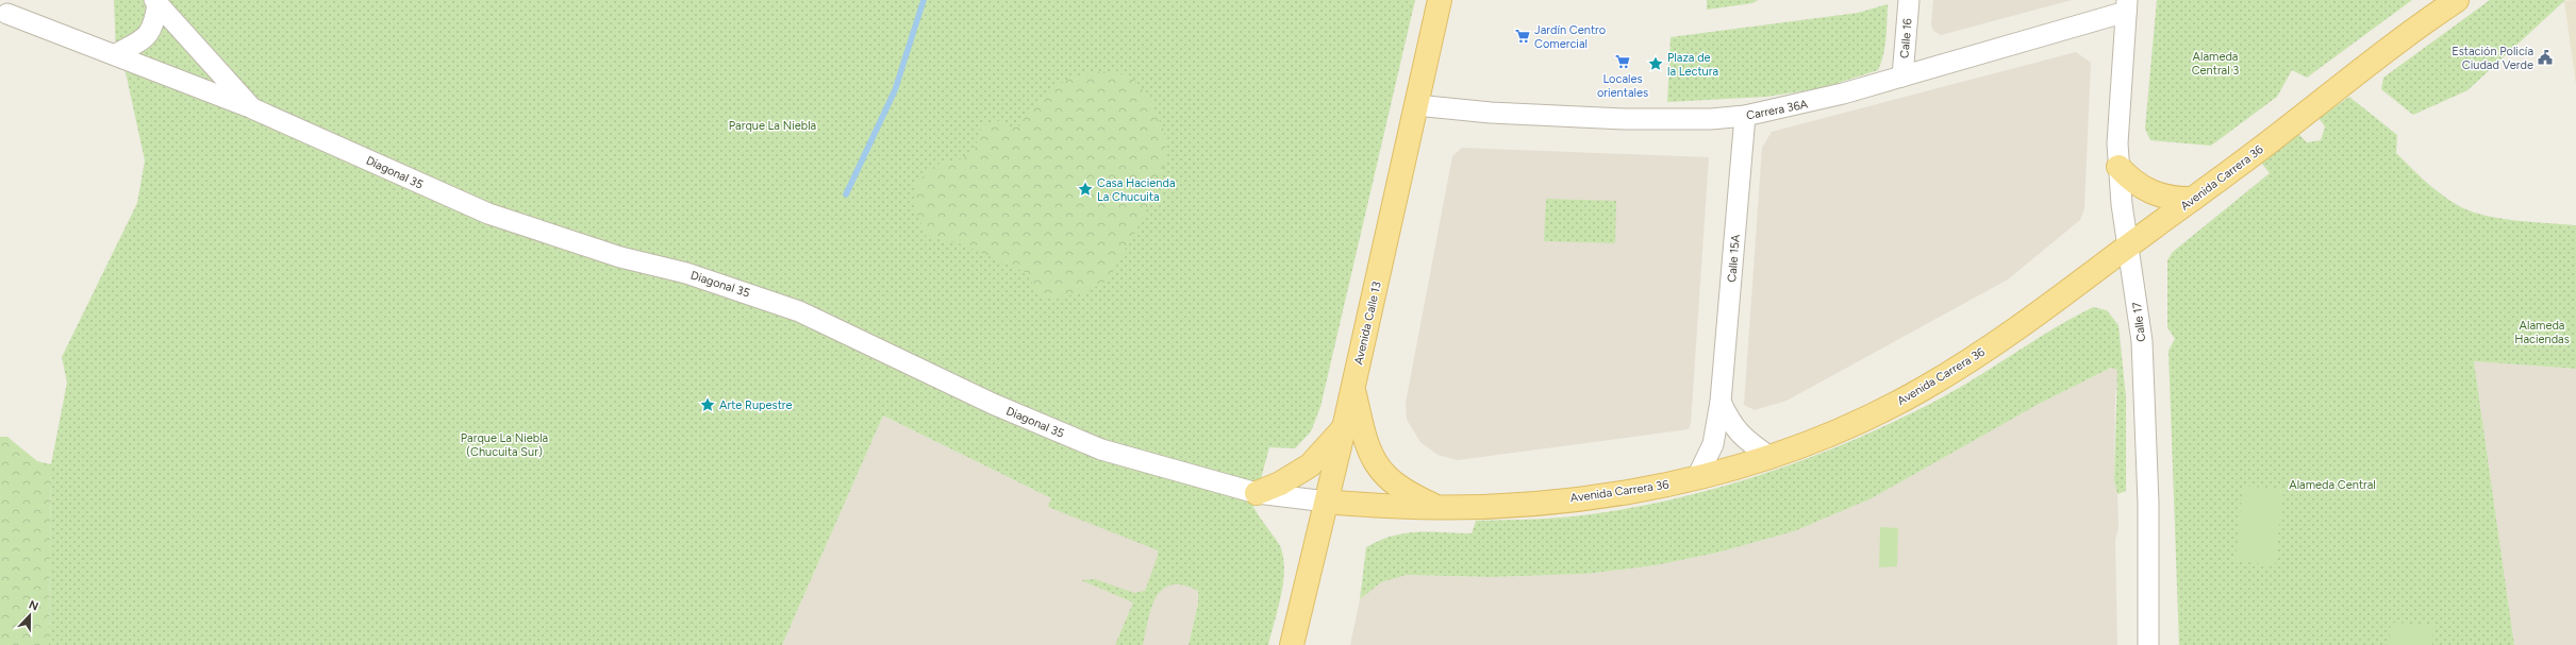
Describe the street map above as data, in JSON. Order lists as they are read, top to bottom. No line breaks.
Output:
{"streets":{"main road":["Avenida Carrera 36","Avenida Calle 13"],"street":["Calle 16","Carrera 36A","Diagonal 35","Calle 15A","Calle 17"]},"crossings":[["Calle 16","Carrera 36A"],["Carrera 36A","Calle 15A"],["Carrera 36A","Calle 17"],["Carrera 36A","Avenida Calle 13"],["Diagonal 35","Avenida Carrera 36"],["Diagonal 35","Avenida Calle 13"],["Avenida Carrera 36","Calle 15A"],["Avenida Carrera 36","Calle 17"],["Avenida Carrera 36","Avenida Calle 13"]],"parks":["Alameda Central 3","Parque La Niebla","Alameda Haciendas","Parque La Niebla (Chucuita Sur)","Alameda Central"],"places":{"supermarket":["Jardín Centro Comercial","Locales orientales"],"public building":["Estación Policía Ciudad Verde"],"place":["Plaza de la Lectura","Casa Hacienda La Chucuita","Arte Rupestre"]},"north":"top"}
